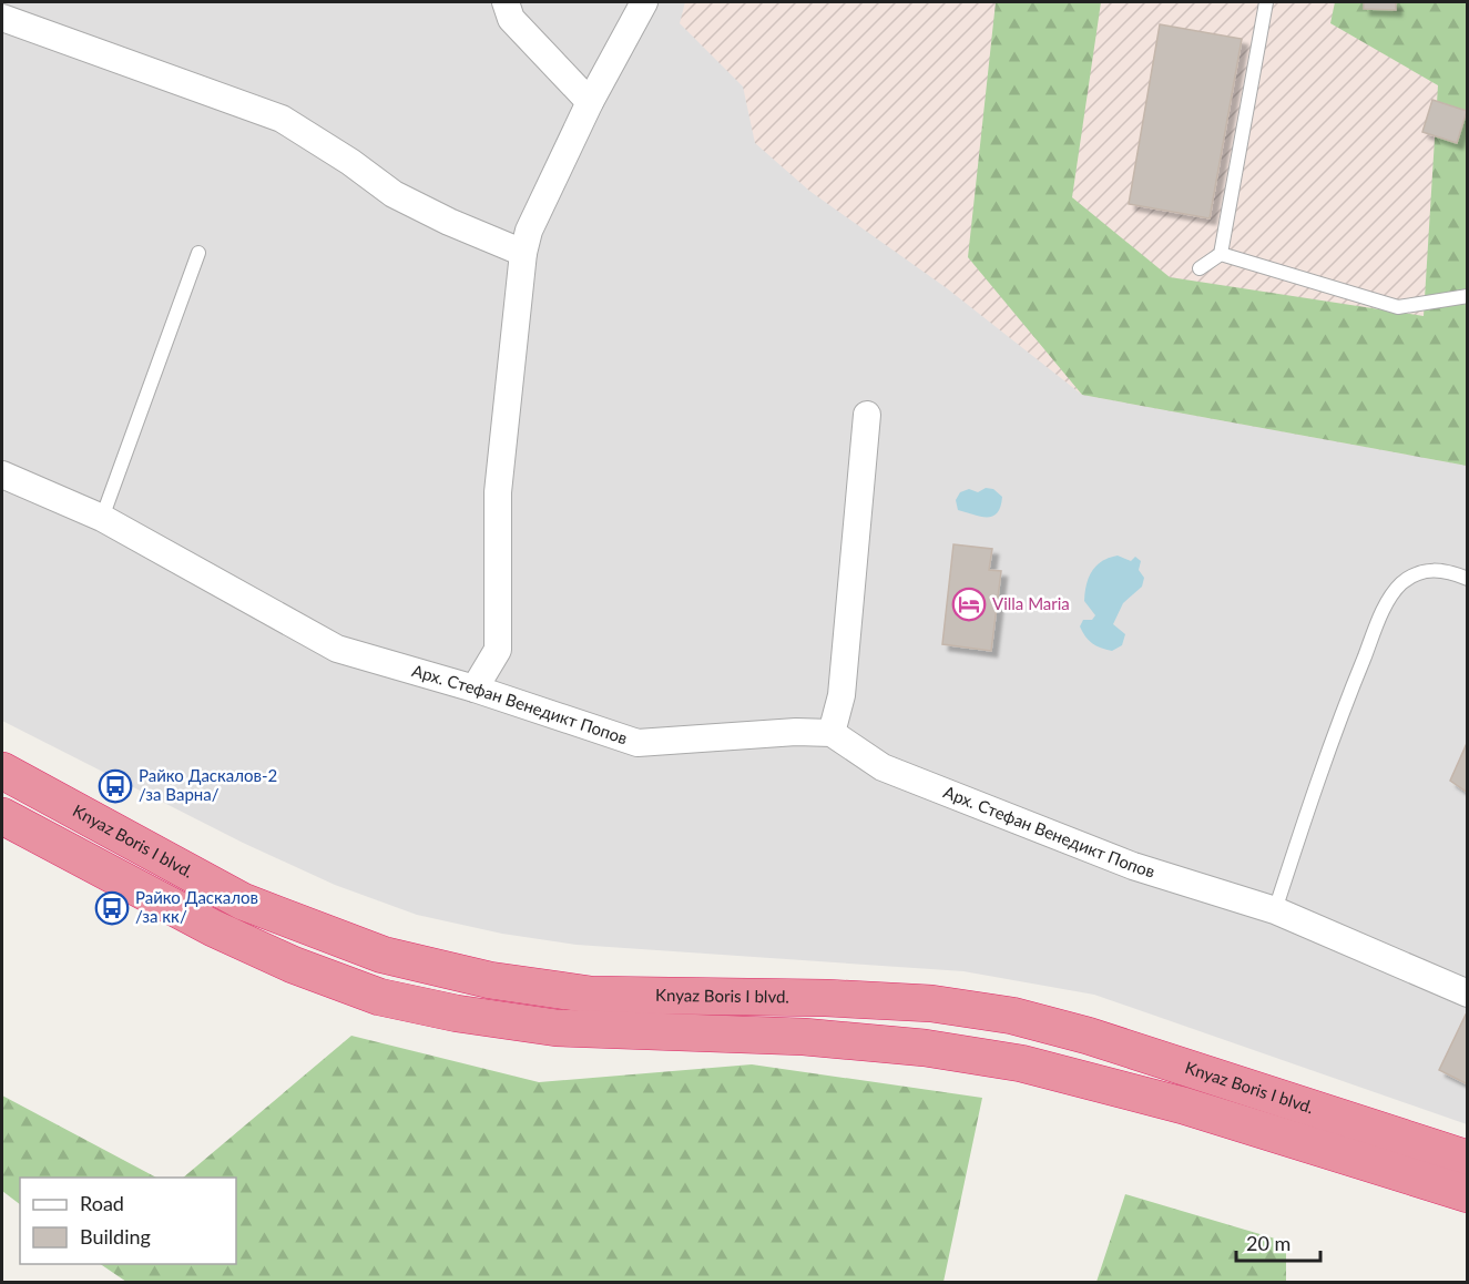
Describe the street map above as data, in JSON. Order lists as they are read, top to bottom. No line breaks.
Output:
{"streets":{"highway":["Knyaz Boris I blvd."],"street":["Арх. Стефан Венедикт Попов"]},"places":{"hotel":["Villa Maria"],"bus stop":["Райко Даскалов-2 /за Варна/","Райко Даскалов /за кк/"]},"legend":["Road","Building"],"scale_bar":"20 m"}
